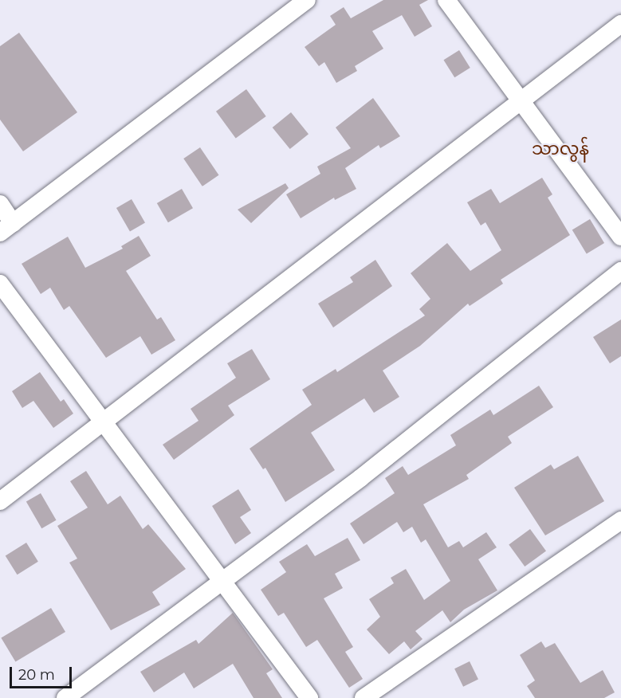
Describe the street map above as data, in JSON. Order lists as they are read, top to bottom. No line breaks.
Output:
{"districts":["သာလွန်"],"scale_bar":"20 m"}
